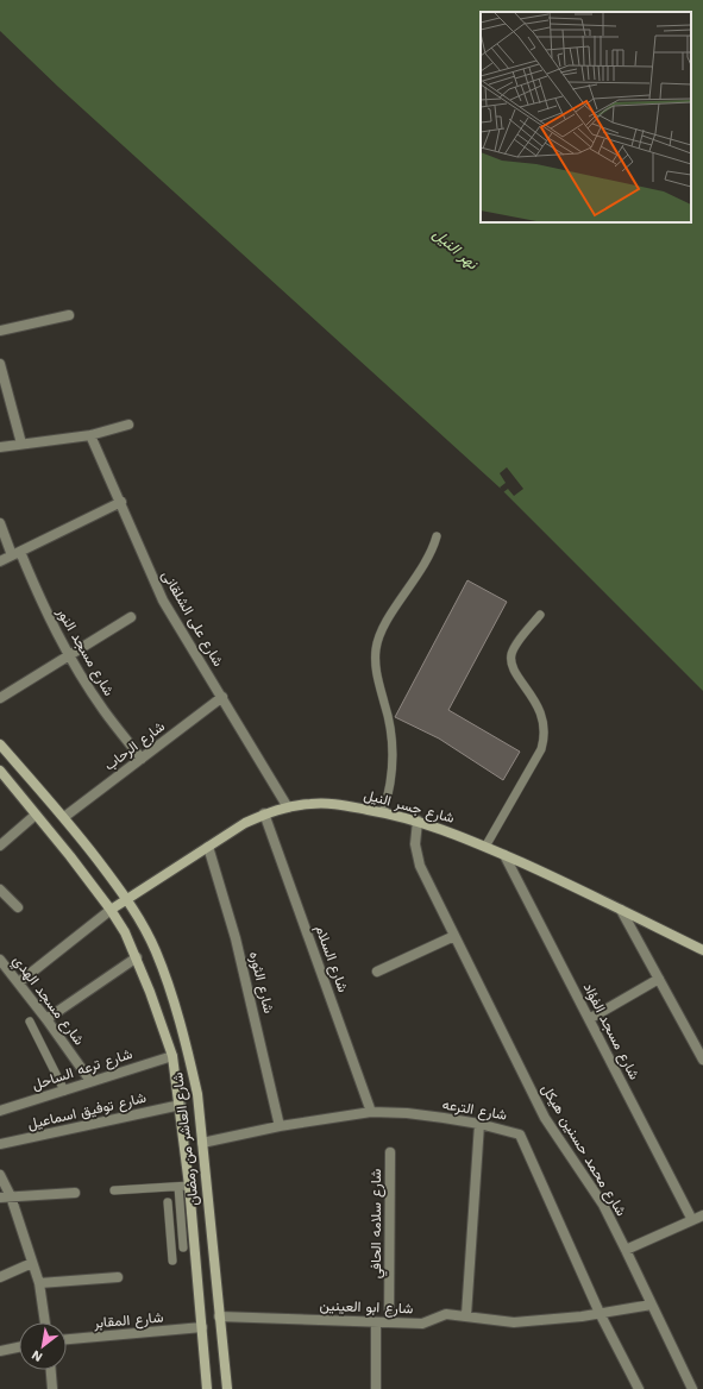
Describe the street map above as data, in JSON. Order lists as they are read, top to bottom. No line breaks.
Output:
{"streets":{"main road":["شارع جسر النيل","شارع العاشر من رمضان"],"street":["شارع على الشلقانى","شارع مسجد النور","شارع الرحاب","شارع السلام","شارع الثوره","شارع مسجد الهدي","شارع مسجد الفؤاد","شارع ترعه الساحل","شارع الترعه","شارع توفيق اسماعيل","شارع محمد حسنين هيكل","شارع سلامه الحافي","شارع ابو العينين","شارع المقابر"]},"crossings":[["شارع على الشلقانى","شارع الرحاب"],["شارع على الشلقانى","شارع جسر النيل"],["شارع مسجد النور","شارع الرحاب"],["شارع الرحاب","شارع العاشر من رمضان"],["شارع جسر النيل","شارع السلام"],["شارع جسر النيل","شارع الثوره"],["شارع جسر النيل","شارع مسجد الفؤاد"],["شارع جسر النيل","شارع العاشر من رمضان"],["شارع جسر النيل","شارع محمد حسنين هيكل"],["شارع السلام","شارع الترعه"],["شارع الثوره","شارع الترعه"],["شارع مسجد الهدي","شارع ترعه الساحل"],["شارع ترعه الساحل","شارع العاشر من رمضان"],["شارع الترعه","شارع العاشر من رمضان"],["شارع الترعه","شارع ابو العينين"],["شارع توفيق اسماعيل","شارع العاشر من رمضان"],["شارع العاشر من رمضان","شارع ابو العينين"],["شارع العاشر من رمضان","شارع المقابر"],["شارع محمد حسنين هيكل","شارع ابو العينين"],["شارع سلامه الحافي","شارع ابو العينين"]],"water":["نهر النيل"],"north":"bottom left"}
